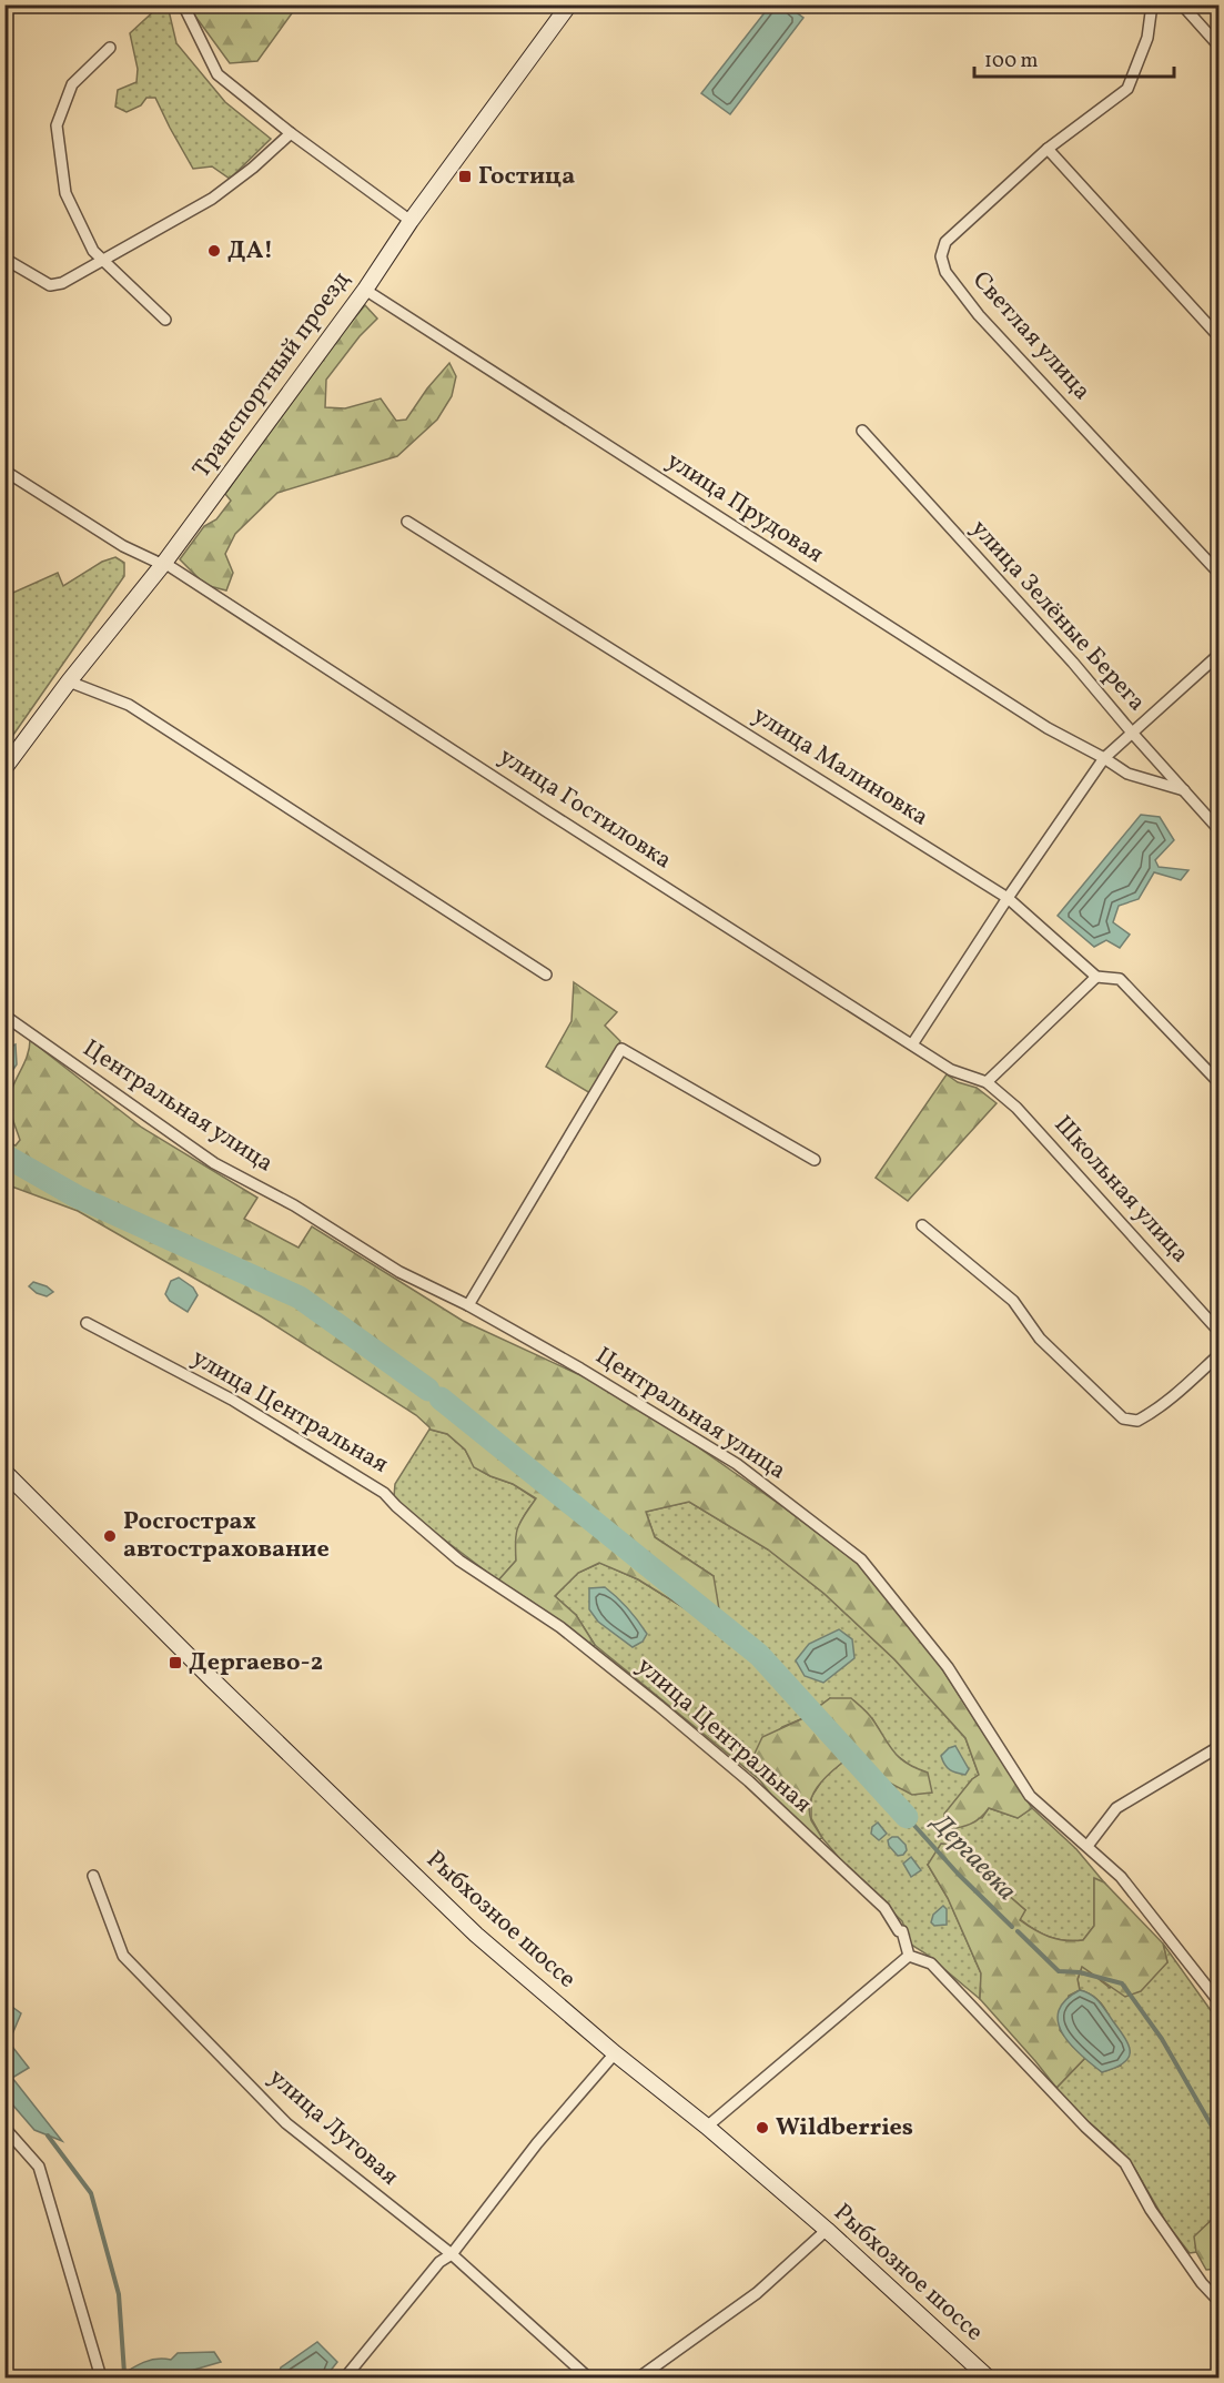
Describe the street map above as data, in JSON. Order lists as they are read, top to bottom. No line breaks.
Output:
{"streets":{"main road":["Транспортный проезд","Рыбхозное шоссе"],"street":["Светлая улица","улица Прудовая","улица Зелёные Берега","улица Малиновка","улица Гостиловка","Центральная улица","Школьная улица","улица Центральная","улица Луговая"]},"crossings":[["Транспортный проезд","улица Прудовая"],["Транспортный проезд","улица Гостиловка"],["улица Прудовая","улица Зелёные Берега"],["улица Гостиловка","Школьная улица"]],"water":["Дергаевка"],"places":{"transit":["Гостица","Дергаево-2"],"other":["ДА!","Росгострах автострахование","Wildberries"]},"scale_bar":"100 m"}
